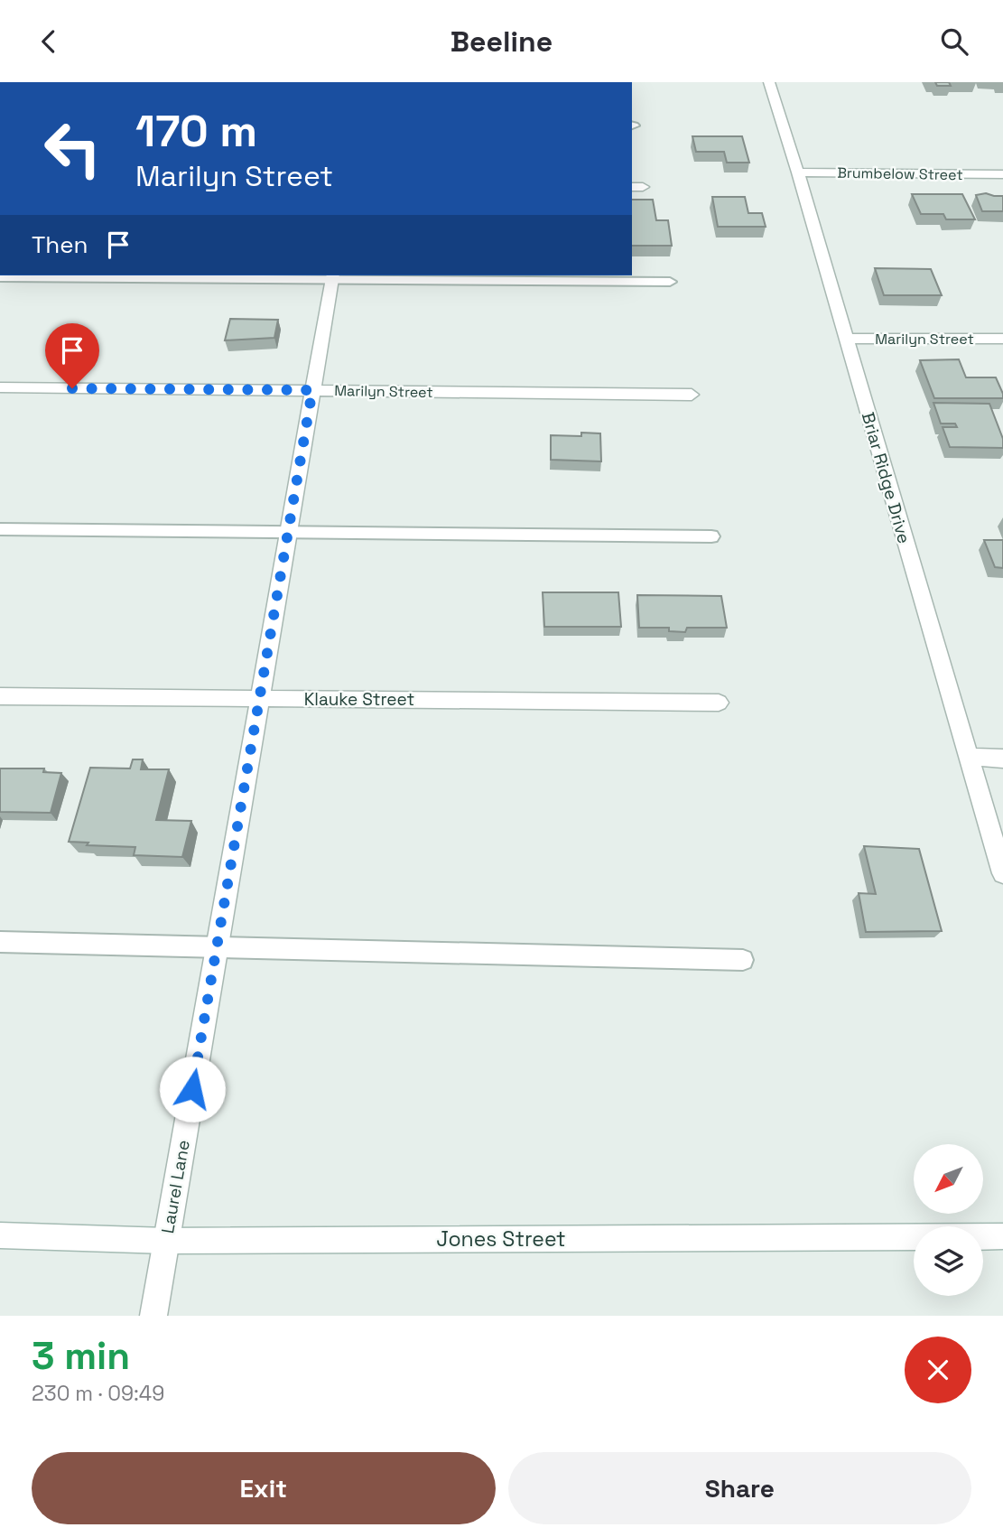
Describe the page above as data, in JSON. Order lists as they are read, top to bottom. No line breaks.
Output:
{"streets":{"street":["Brumbelow Street","Marilyn Street","Briar Ridge Drive","Klauke Street","Laurel Lane","Jones Street"]},"crossings":[["Brumbelow Street","Briar Ridge Drive"],["Marilyn Street","Briar Ridge Drive"],["Marilyn Street","Laurel Lane"],["Klauke Street","Laurel Lane"],["Laurel Lane","Jones Street"]],"north":"bottom left","page":{"header":"Beeline","turn":["170 m","Marilyn Street"],"then":"Then","heading":["3 min","230 m · 09:49"],"buttons":["Exit","Share"]}}
